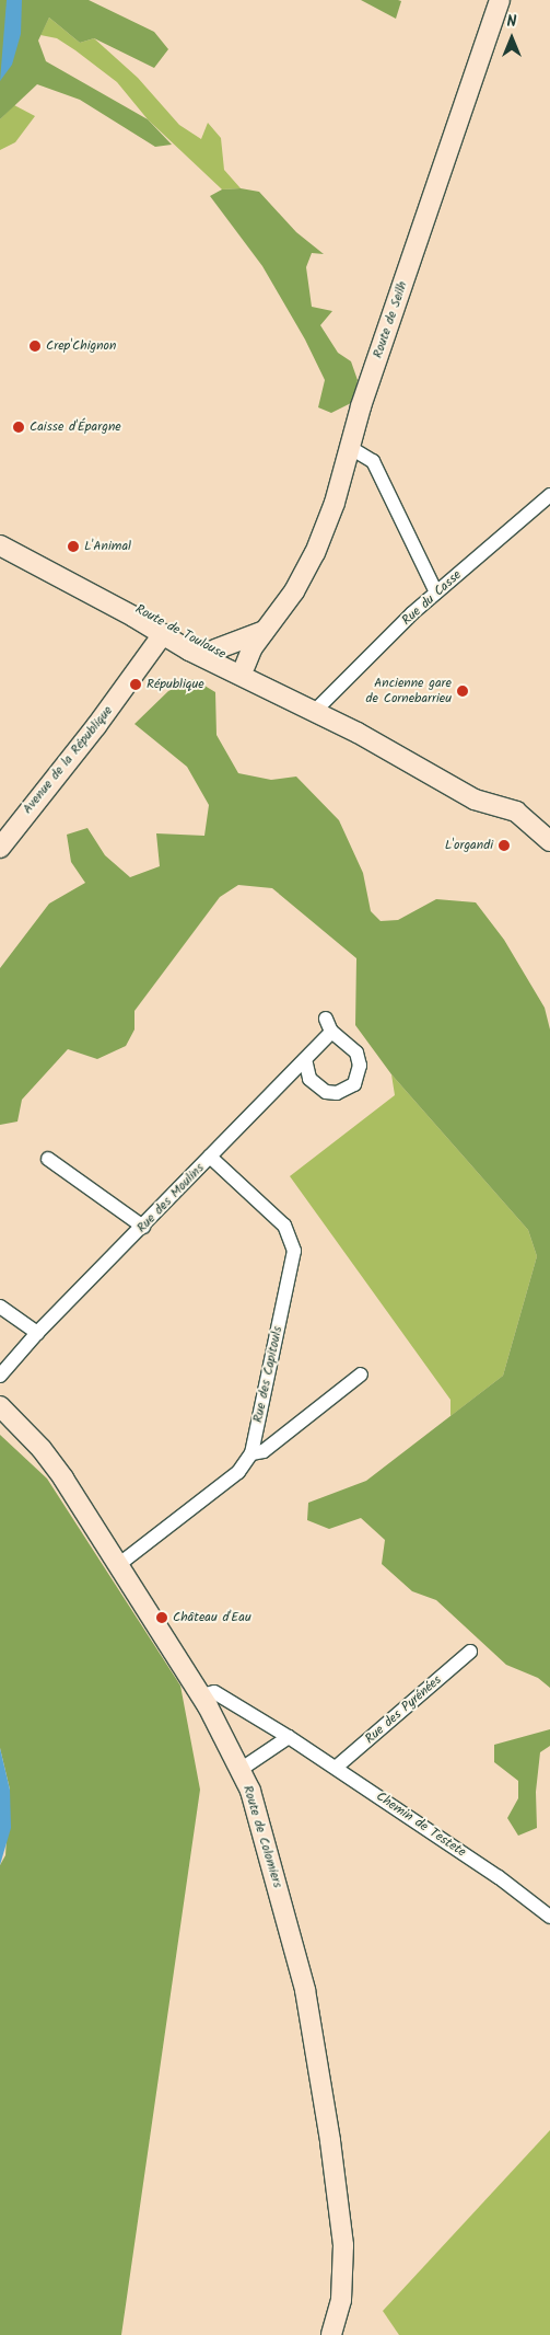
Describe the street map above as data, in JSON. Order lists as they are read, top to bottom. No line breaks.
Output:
{"streets":{"street":["Route de Seilh","Rue du Casse","Route de Toulouse","Avenue de la République","Rue des Moulins","Rue des Capitouls","Rue des Pyrénées","Chemin de Testete","Route de Colomiers"]},"crossings":[["Route de Seilh","Route de Toulouse"],["Rue du Casse","Route de Toulouse"],["Route de Toulouse","Avenue de la République"],["Rue des Moulins","Rue des Capitouls"],["Rue des Capitouls","Route de Colomiers"],["Rue des Pyrénées","Chemin de Testete"],["Chemin de Testete","Route de Colomiers"]],"places":["Crep'Chignon","Caisse d'Épargne","L'Animal","République","Ancienne gare de Cornebarrieu","L'organdi","Château d'Eau"],"north":"top"}
